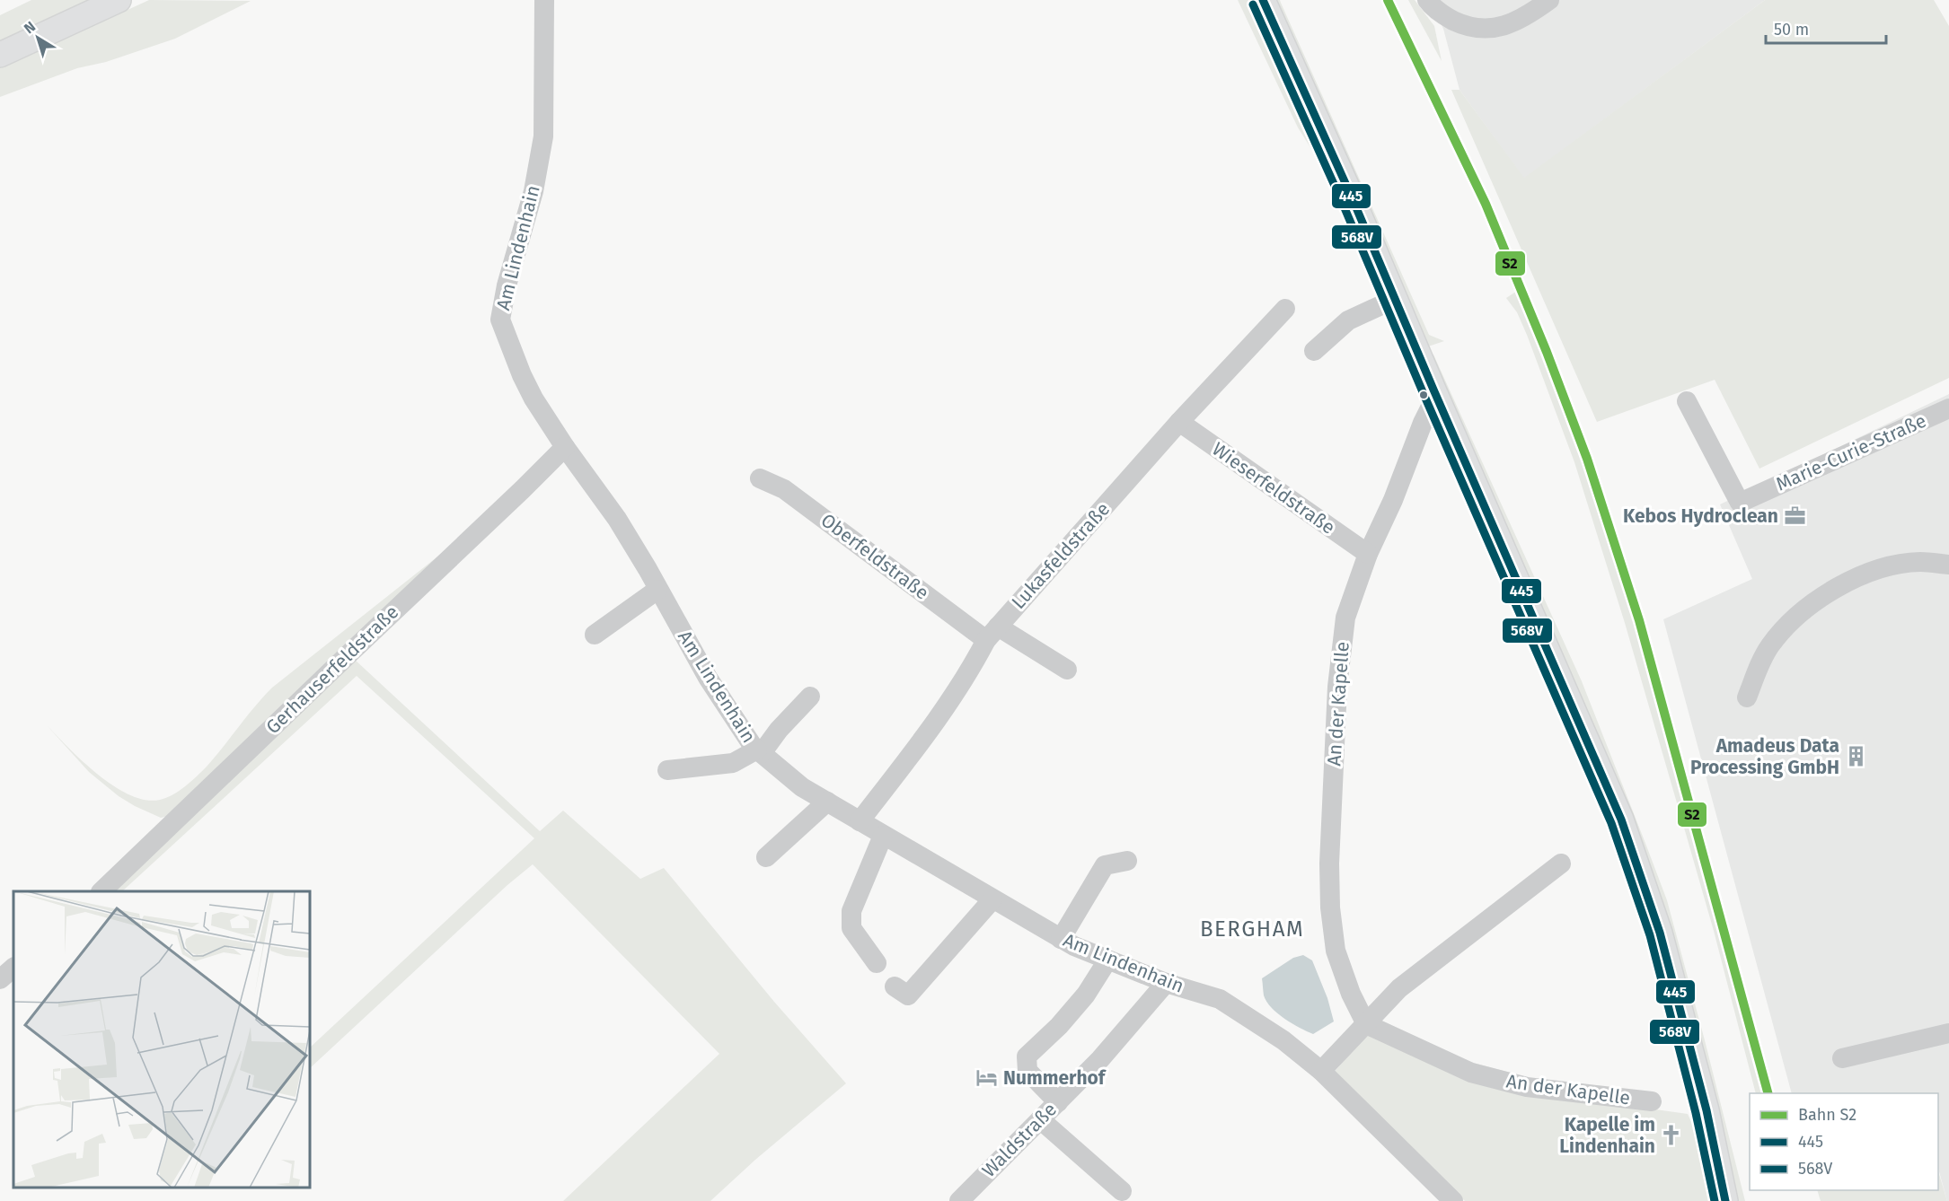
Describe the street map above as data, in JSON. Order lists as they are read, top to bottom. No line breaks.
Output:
{"streets":{"street":["Am Lindenhain","Marie-Curie-Straße","Wieserfeldstraße","Lukasfeldstraße","Oberfeldstraße","Gerhauserfeldstraße","An der Kapelle","Waldstraße"]},"crossings":[["Am Lindenhain","Lukasfeldstraße"],["Am Lindenhain","Gerhauserfeldstraße"],["Am Lindenhain","Waldstraße"],["Wieserfeldstraße","Lukasfeldstraße"],["Wieserfeldstraße","An der Kapelle"],["Lukasfeldstraße","Oberfeldstraße"]],"districts":["BERGHAM"],"places":{"office":["Kebos Hydroclean"],"building":["Amadeus Data Processing GmbH"],"hotel":["Nummerhof"],"church":["Kapelle im Lindenhain"]},"lines":["rail line S2","transit line 445","transit line 568V"],"legend":["Bahn S2","445","568V"],"scale_bar":"50 m","north":"top left"}
